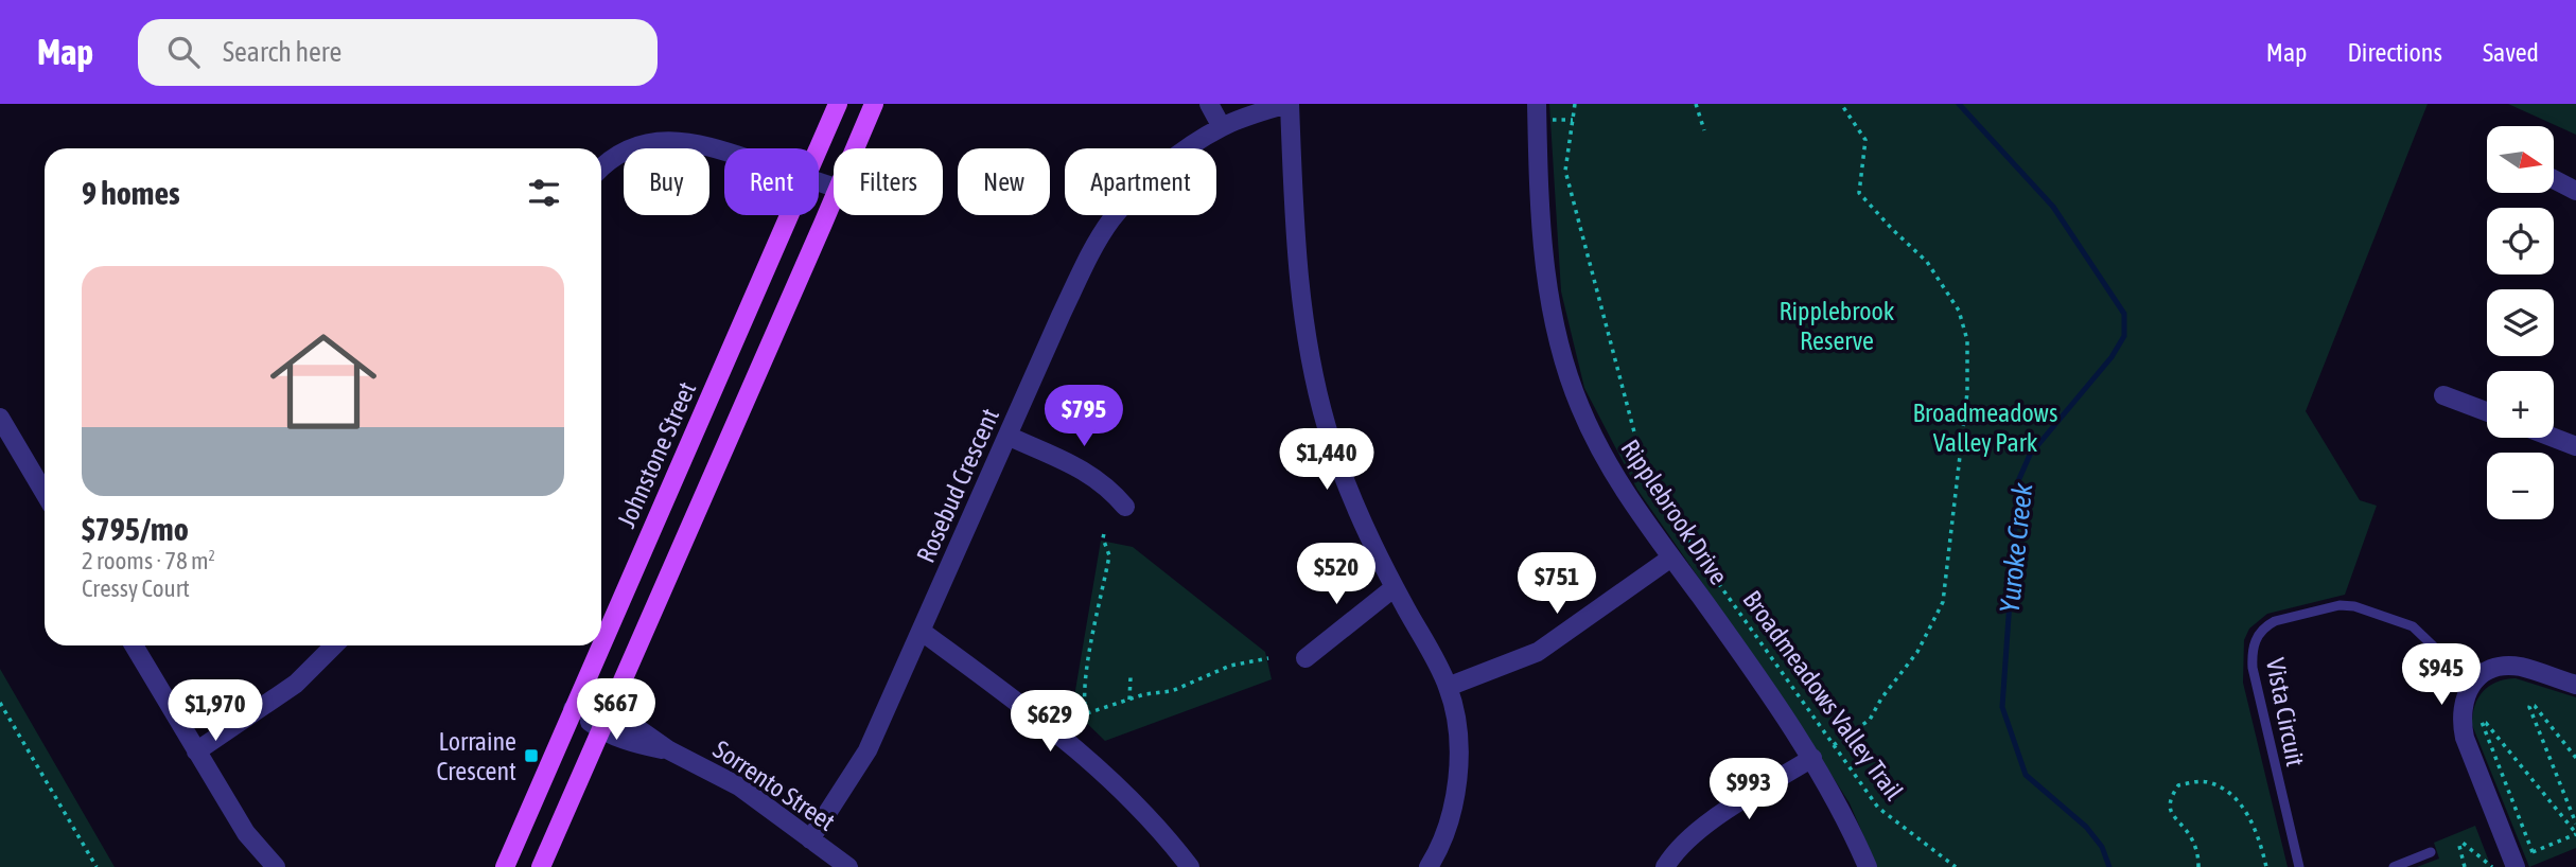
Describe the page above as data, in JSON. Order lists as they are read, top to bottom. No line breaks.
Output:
{"streets":{"main road":["Johnstone Street"],"street":["Rosebud Crescent","Ripplebrook Drive","Sorrento Street"],"lane":["Vista Circuit"],"path":["Broadmeadows Valley Trail"]},"crossings":[["Johnstone Street","Sorrento Street"],["Rosebud Crescent","Sorrento Street"]],"water":["Yuroke Creek"],"parks":["Ripplebrook Reserve","Broadmeadows Valley Park"],"places":{"transit":["Lorraine Crescent"]},"north":"right","page":{"header":"Map","search":"Search here","nav":["Map","Directions","Saved"],"map_buttons":["+","−"],"chip":["Buy","Rent","Filters","New","Apartment"],"heading":"9 homes","list":[{"name":"$795/mo","note":"2 rooms · 78 m² · Cressy Court"}],"price":["$795","$1,440","$520","$751","$945","$667","$1,970","$629","$993"]}}
